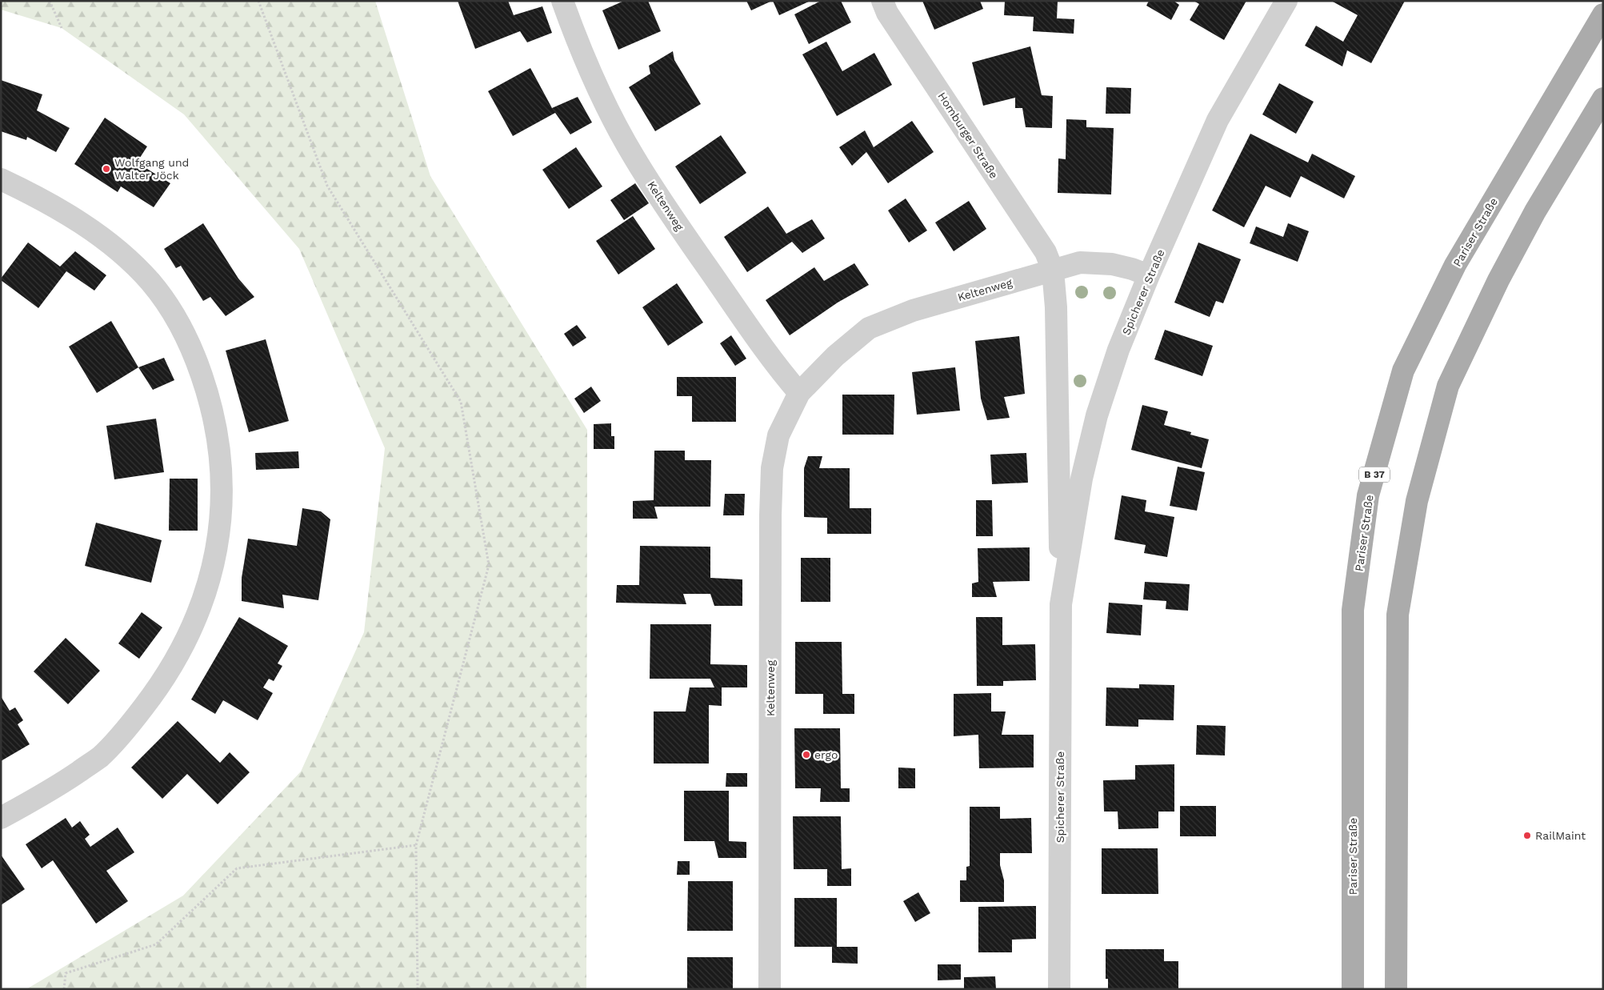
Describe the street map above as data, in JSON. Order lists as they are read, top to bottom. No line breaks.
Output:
{"streets":{"main road":["Pariser Straße","B 37"],"street":["Homburger Straße","Keltenweg","Spicherer Straße"]},"crossings":[["Homburger Straße","Keltenweg"],["Homburger Straße","Spicherer Straße"],["Keltenweg","Spicherer Straße"]],"places":["Wolfgang und Walter Jöck","ergo","RailMaint"]}
